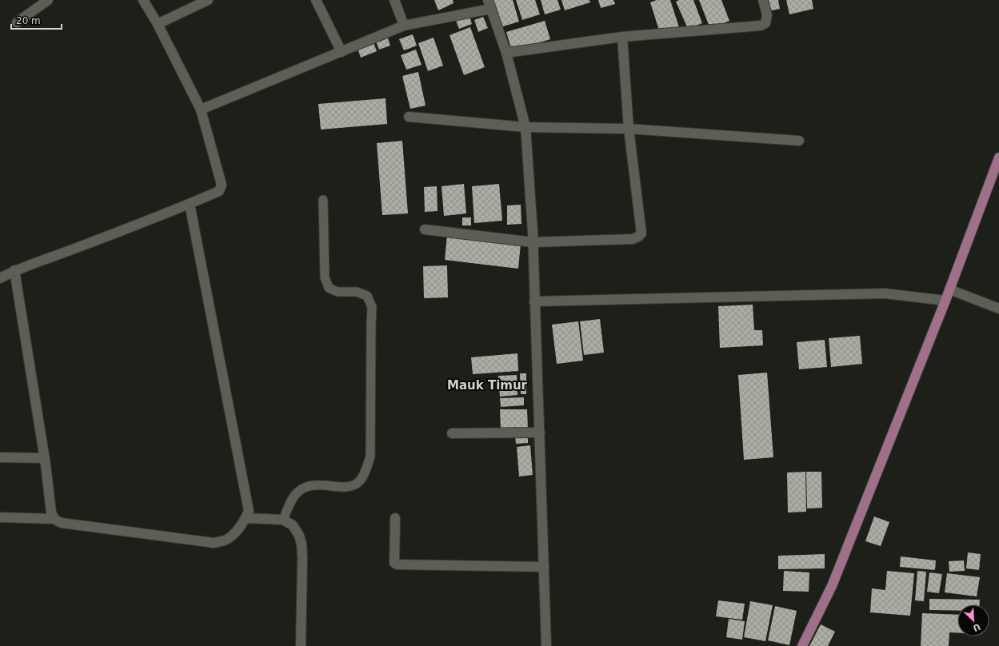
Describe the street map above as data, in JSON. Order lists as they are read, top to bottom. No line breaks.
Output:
{"districts":["Mauk Timur"],"scale_bar":"20 m","north":"bottom right"}
